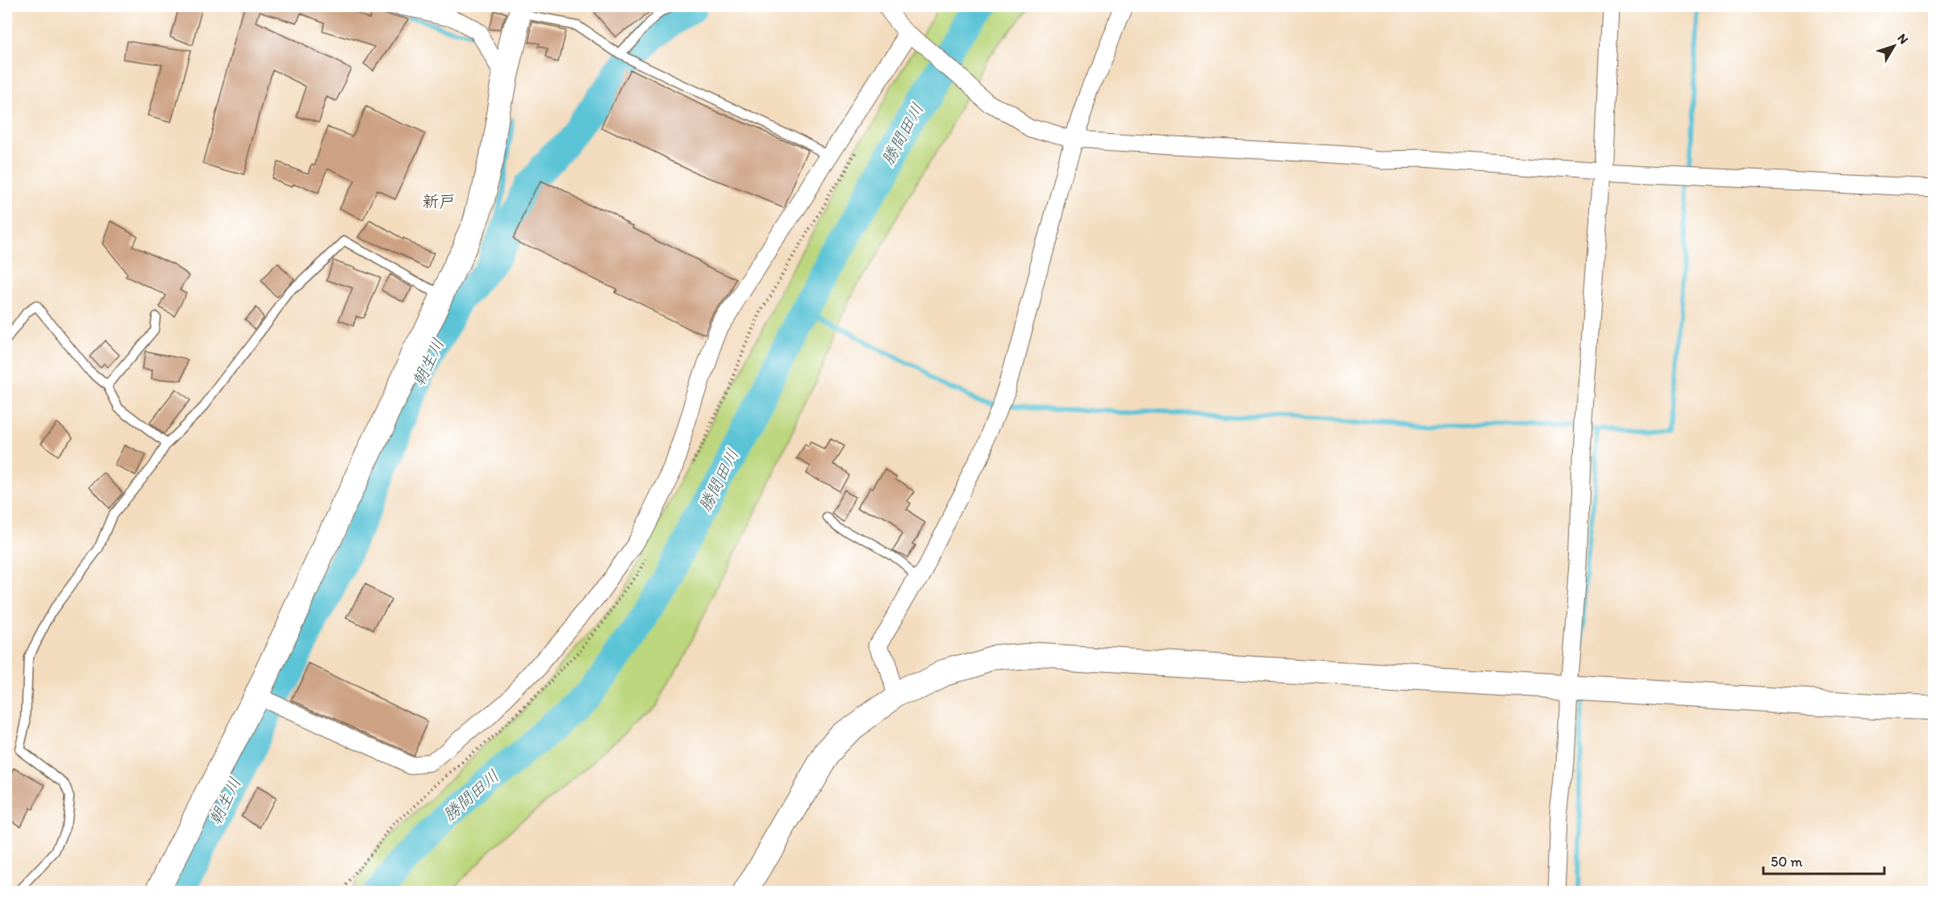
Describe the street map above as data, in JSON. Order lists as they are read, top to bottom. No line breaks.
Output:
{"districts":["新戸"],"water":["勝間田川","朝生川"],"scale_bar":"50 m","north":"top right"}
